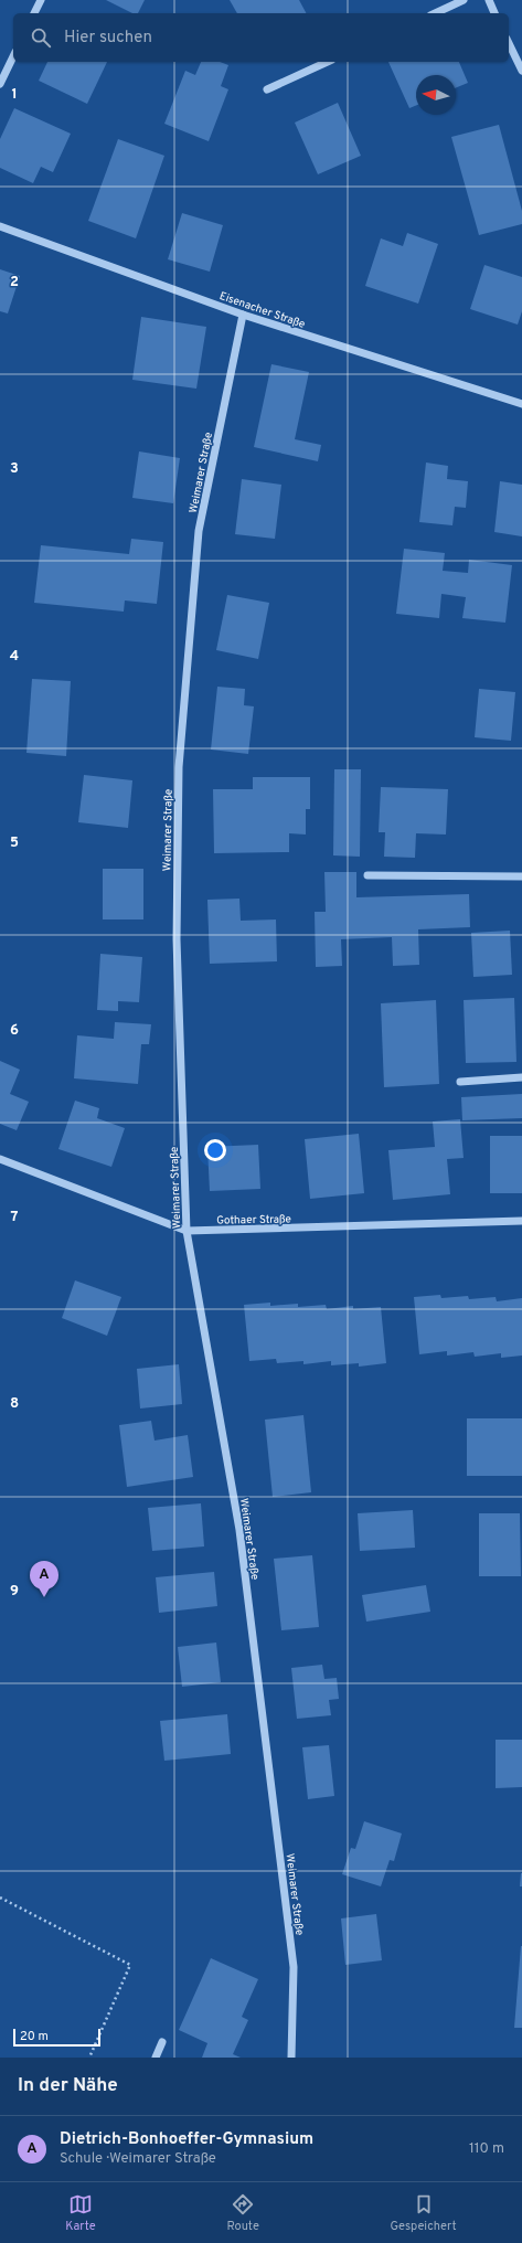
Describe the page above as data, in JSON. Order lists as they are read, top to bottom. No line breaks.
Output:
{"streets":{"street":["Eisenacher Straße","Weimarer Straße","Gothaer Straße"]},"crossings":[["Eisenacher Straße","Weimarer Straße"],["Weimarer Straße","Gothaer Straße"]],"scale_bar":"20 m","north":"left","page":{"search":"Hier suchen","pins":"A","scale":"20 m","heading":"In der Nähe","list":[{"mark":"A","name":"Dietrich-Bonhoeffer-Gymnasium","note":"Schule · Weimarer Straße","value":"110 m"}],"nav":["Karte","Route","Gespeichert"]},"grid":{"rows":["1","2","3","4","5","6","7","8","9"]}}
